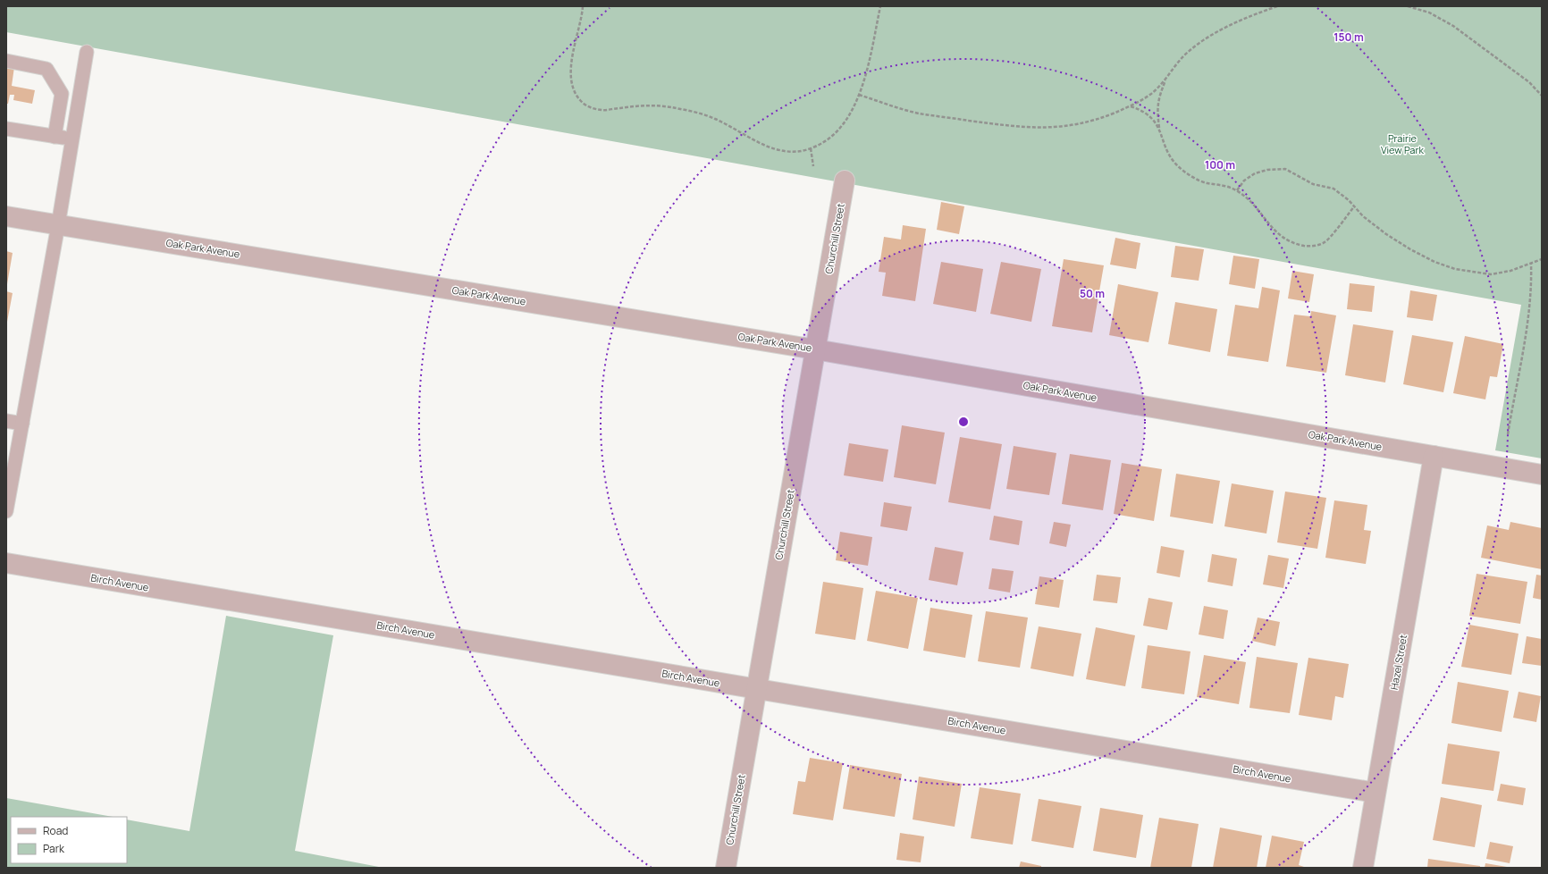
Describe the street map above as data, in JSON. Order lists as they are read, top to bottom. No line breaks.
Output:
{"streets":{"street":["Churchill Street","Oak Park Avenue","Birch Avenue","Hazel Street"]},"crossings":[["Churchill Street","Oak Park Avenue"],["Churchill Street","Birch Avenue"],["Oak Park Avenue","Hazel Street"],["Birch Avenue","Hazel Street"]],"parks":["Prairie View Park"],"legend":["Road","Park"],"rings":["150 m","100 m","50 m"]}
